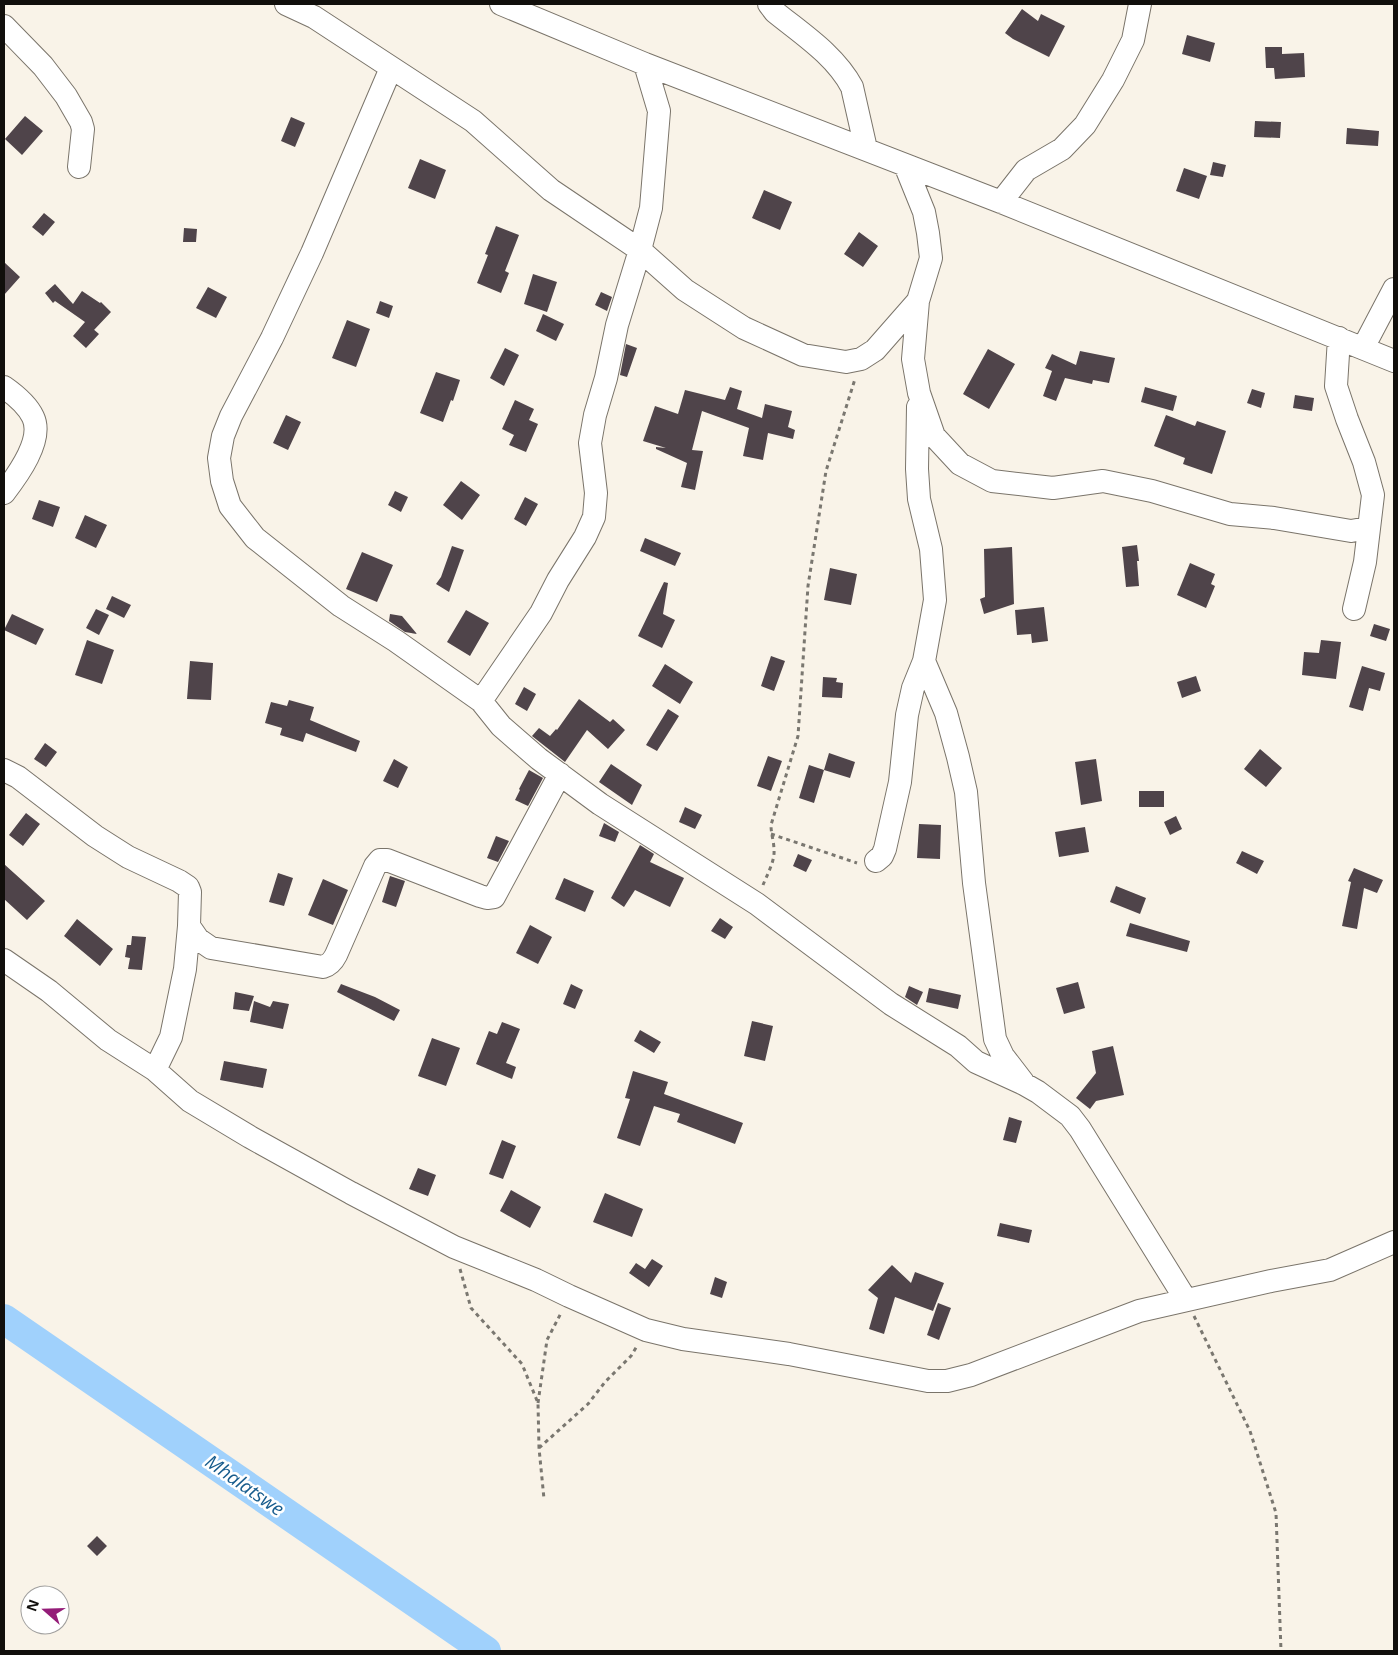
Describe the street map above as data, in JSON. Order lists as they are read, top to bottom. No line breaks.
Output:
{"water":["Mhalatswe"],"north":"left"}
